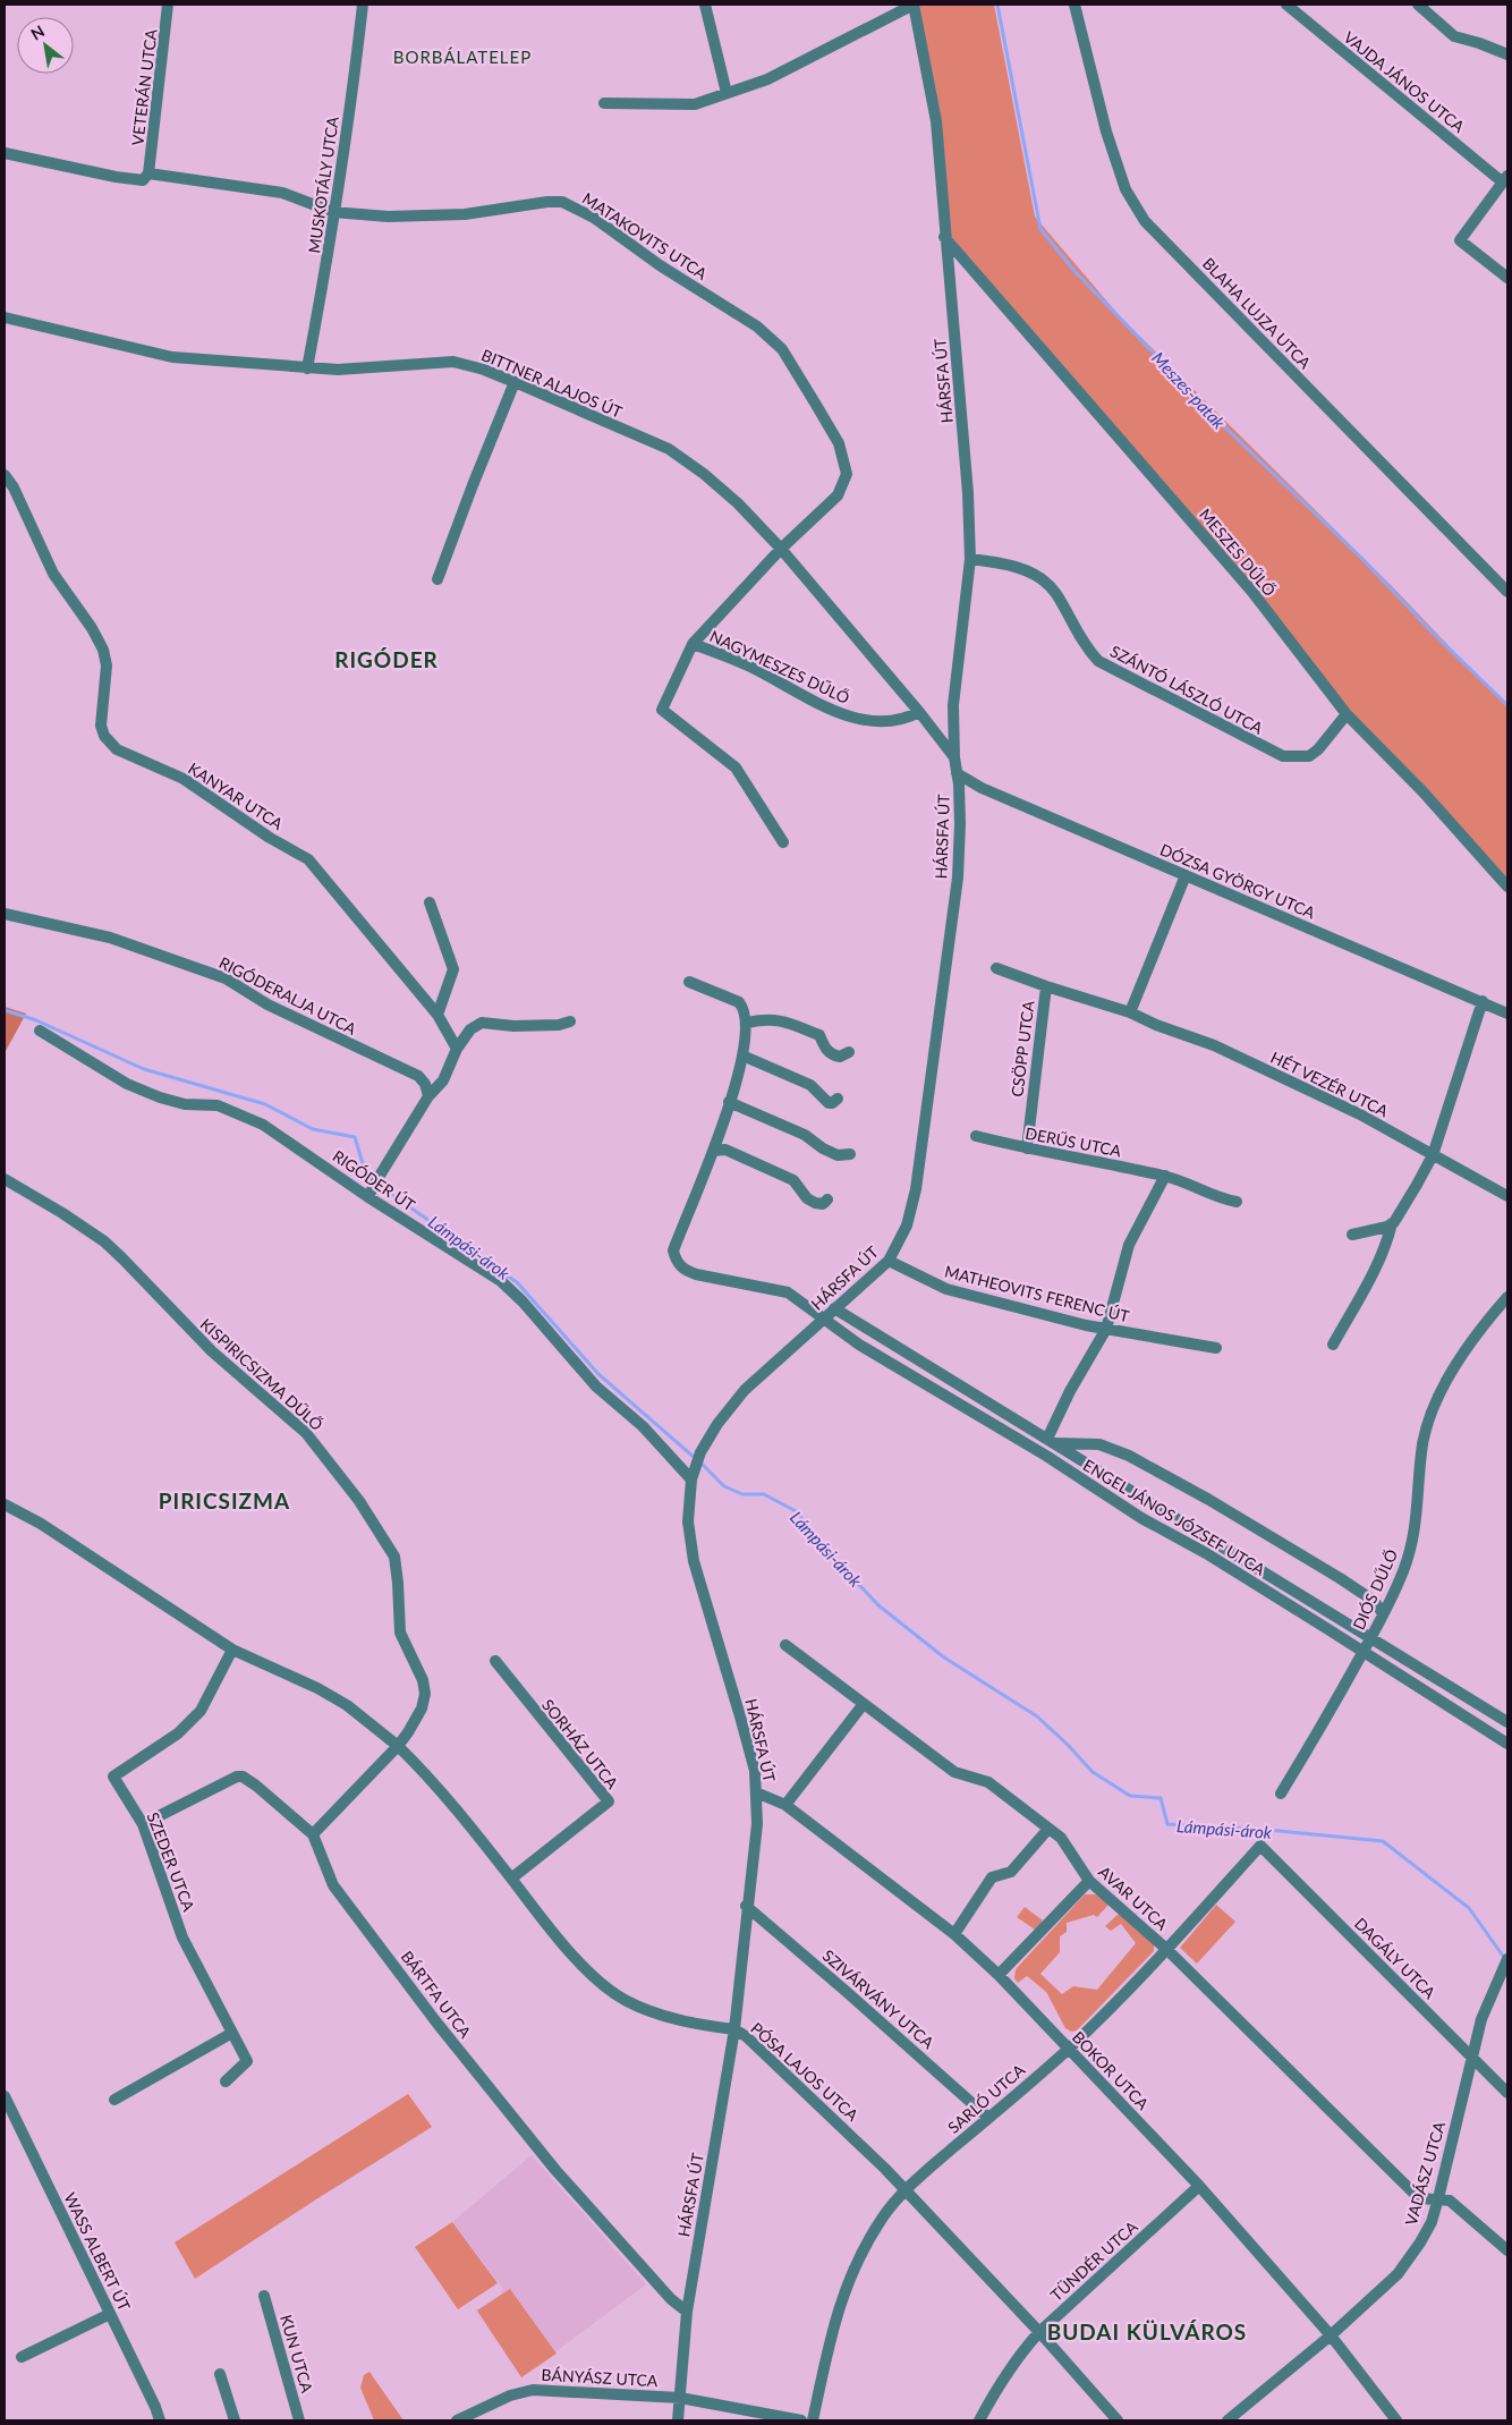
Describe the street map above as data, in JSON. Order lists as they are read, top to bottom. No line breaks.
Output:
{"streets":{"street":["VAJDA JÁNOS UTCA","VETERÁN UTCA","MUSKOTÁLY UTCA","MATAKOVITS UTCA","BLAHA LUJZA UTCA","HÁRSFA ÚT","BITTNER ALAJOS ÚT","MESZES DŰLŐ","NAGYMESZES DŰLŐ","SZÁNTÓ LÁSZLÓ UTCA","KANYAR UTCA","DÓZSA GYÖRGY UTCA","RIGÓDERALJA UTCA","CSÖPP UTCA","HÉT VEZÉR UTCA","DERŰS UTCA","RIGÓDER ÚT","MATHEOVITS FERENC ÚT","KISPIRICSIZMA DŰLŐ","ENGEL JÁNOS JÓZSEF UTCA","DIÓS DŰLŐ","SORHÁZ UTCA","SZEDER UTCA","AVAR UTCA","DAGÁLY UTCA","BÁRTFA UTCA","SZIVÁRVÁNY UTCA","BOKOR UTCA","PÓSA LAJOS UTCA","SARLÓ UTCA","VADÁSZ UTCA","WASS ALBERT ÚT","TÜNDÉR UTCA","KUN UTCA","BÁNYÁSZ UTCA"]},"crossings":[["VETERÁN UTCA","MATAKOVITS UTCA"],["MUSKOTÁLY UTCA","MATAKOVITS UTCA"],["MUSKOTÁLY UTCA","BITTNER ALAJOS ÚT"],["MATAKOVITS UTCA","BITTNER ALAJOS ÚT"],["MATAKOVITS UTCA","NAGYMESZES DŰLŐ"],["HÁRSFA ÚT","BITTNER ALAJOS ÚT"],["HÁRSFA ÚT","MESZES DŰLŐ"],["HÁRSFA ÚT","SZÁNTÓ LÁSZLÓ UTCA"],["HÁRSFA ÚT","DÓZSA GYÖRGY UTCA"],["HÁRSFA ÚT","RIGÓDER ÚT"],["HÁRSFA ÚT","MATHEOVITS FERENC ÚT"],["HÁRSFA ÚT","ENGEL JÁNOS JÓZSEF UTCA"],["HÁRSFA ÚT","BÁRTFA UTCA"],["HÁRSFA ÚT","SZIVÁRVÁNY UTCA"],["HÁRSFA ÚT","BOKOR UTCA"],["HÁRSFA ÚT","PÓSA LAJOS UTCA"],["HÁRSFA ÚT","BÁNYÁSZ UTCA"],["BITTNER ALAJOS ÚT","NAGYMESZES DŰLŐ"],["MESZES DŰLŐ","SZÁNTÓ LÁSZLÓ UTCA"],["CSÖPP UTCA","HÉT VEZÉR UTCA"],["CSÖPP UTCA","DERŰS UTCA"],["KISPIRICSIZMA DŰLŐ","BÁRTFA UTCA"],["KISPIRICSIZMA DŰLŐ","PÓSA LAJOS UTCA"],["ENGEL JÁNOS JÓZSEF UTCA","DIÓS DŰLŐ"],["SORHÁZ UTCA","PÓSA LAJOS UTCA"],["SZEDER UTCA","BÁRTFA UTCA"],["AVAR UTCA","SARLÓ UTCA"],["AVAR UTCA","VADÁSZ UTCA"],["DAGÁLY UTCA","SARLÓ UTCA"],["DAGÁLY UTCA","VADÁSZ UTCA"],["SZIVÁRVÁNY UTCA","SARLÓ UTCA"],["BOKOR UTCA","SARLÓ UTCA"],["BOKOR UTCA","VADÁSZ UTCA"],["BOKOR UTCA","TÜNDÉR UTCA"],["PÓSA LAJOS UTCA","SARLÓ UTCA"],["PÓSA LAJOS UTCA","TÜNDÉR UTCA"]],"districts":["BORBÁLATELEP","RIGÓDER","PIRICSIZMA","BUDAI KÜLVÁROS"],"water":["Meszes-patak","Lámpási-árok"],"north":"top left"}
